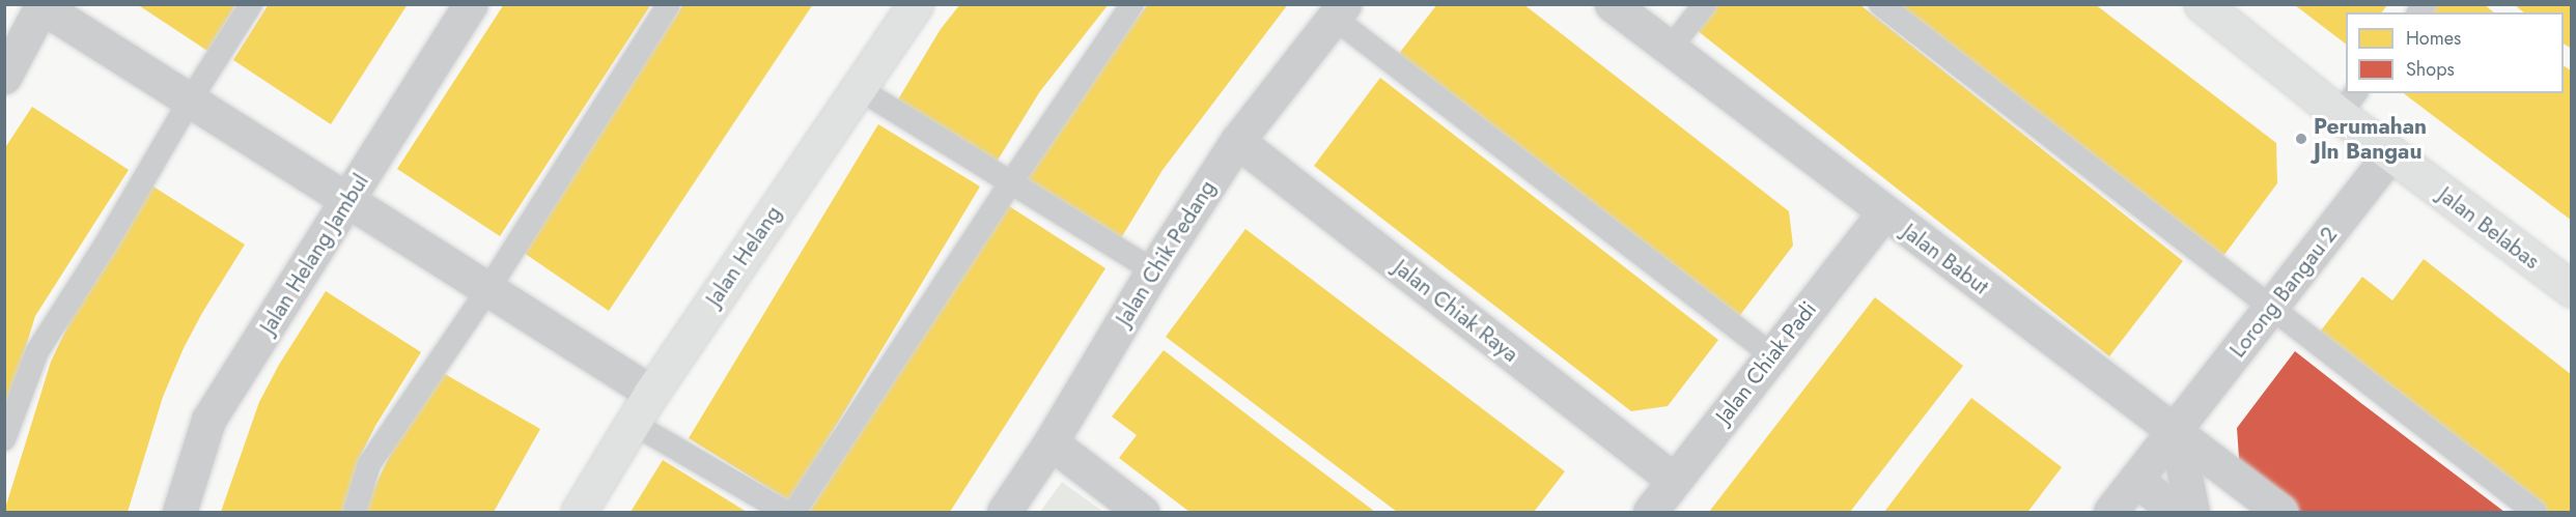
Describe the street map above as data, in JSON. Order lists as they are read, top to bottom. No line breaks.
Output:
{"streets":{"street":["Jalan Belabas","Jalan Chik Pedang","Jalan Helang Jambul","Jalan Helang","Jalan Babut","Lorong Bangau 2","Jalan Chiak Raya","Jalan Chiak Padi"]},"crossings":[["Jalan Belabas","Lorong Bangau 2"],["Jalan Chik Pedang","Jalan Chiak Raya"],["Jalan Babut","Lorong Bangau 2"],["Jalan Babut","Jalan Chiak Padi"],["Jalan Chiak Raya","Jalan Chiak Padi"]],"places":["Perumahan Jln Bangau"],"legend":["Homes","Shops"]}
